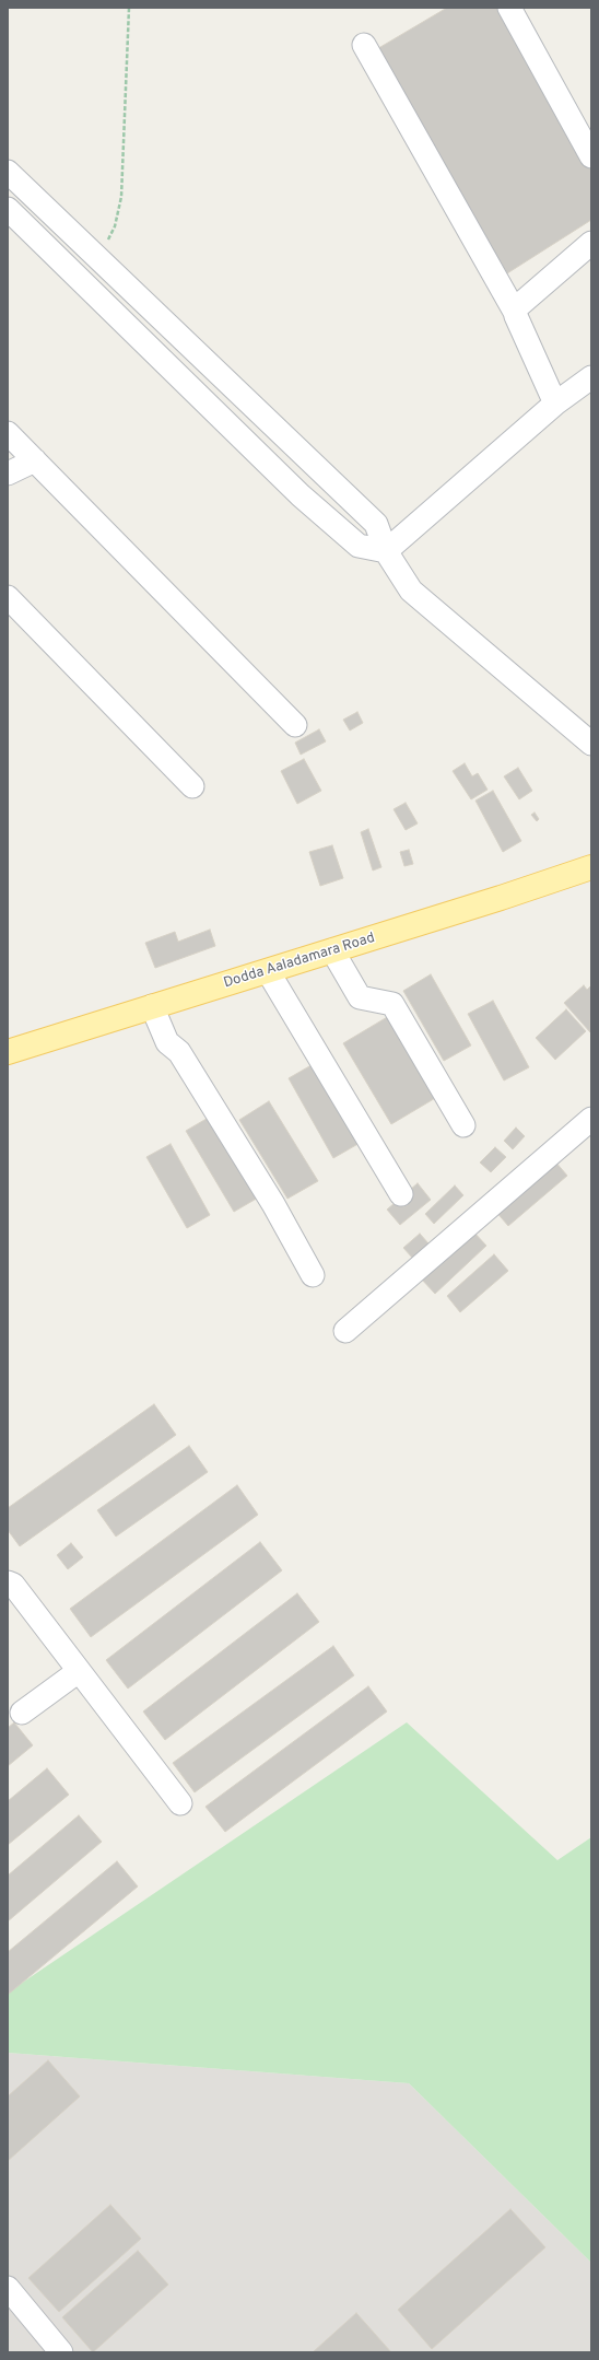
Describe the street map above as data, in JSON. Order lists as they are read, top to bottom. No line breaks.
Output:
{"streets":{"main road":["Dodda Aaladamara Road"]}}
